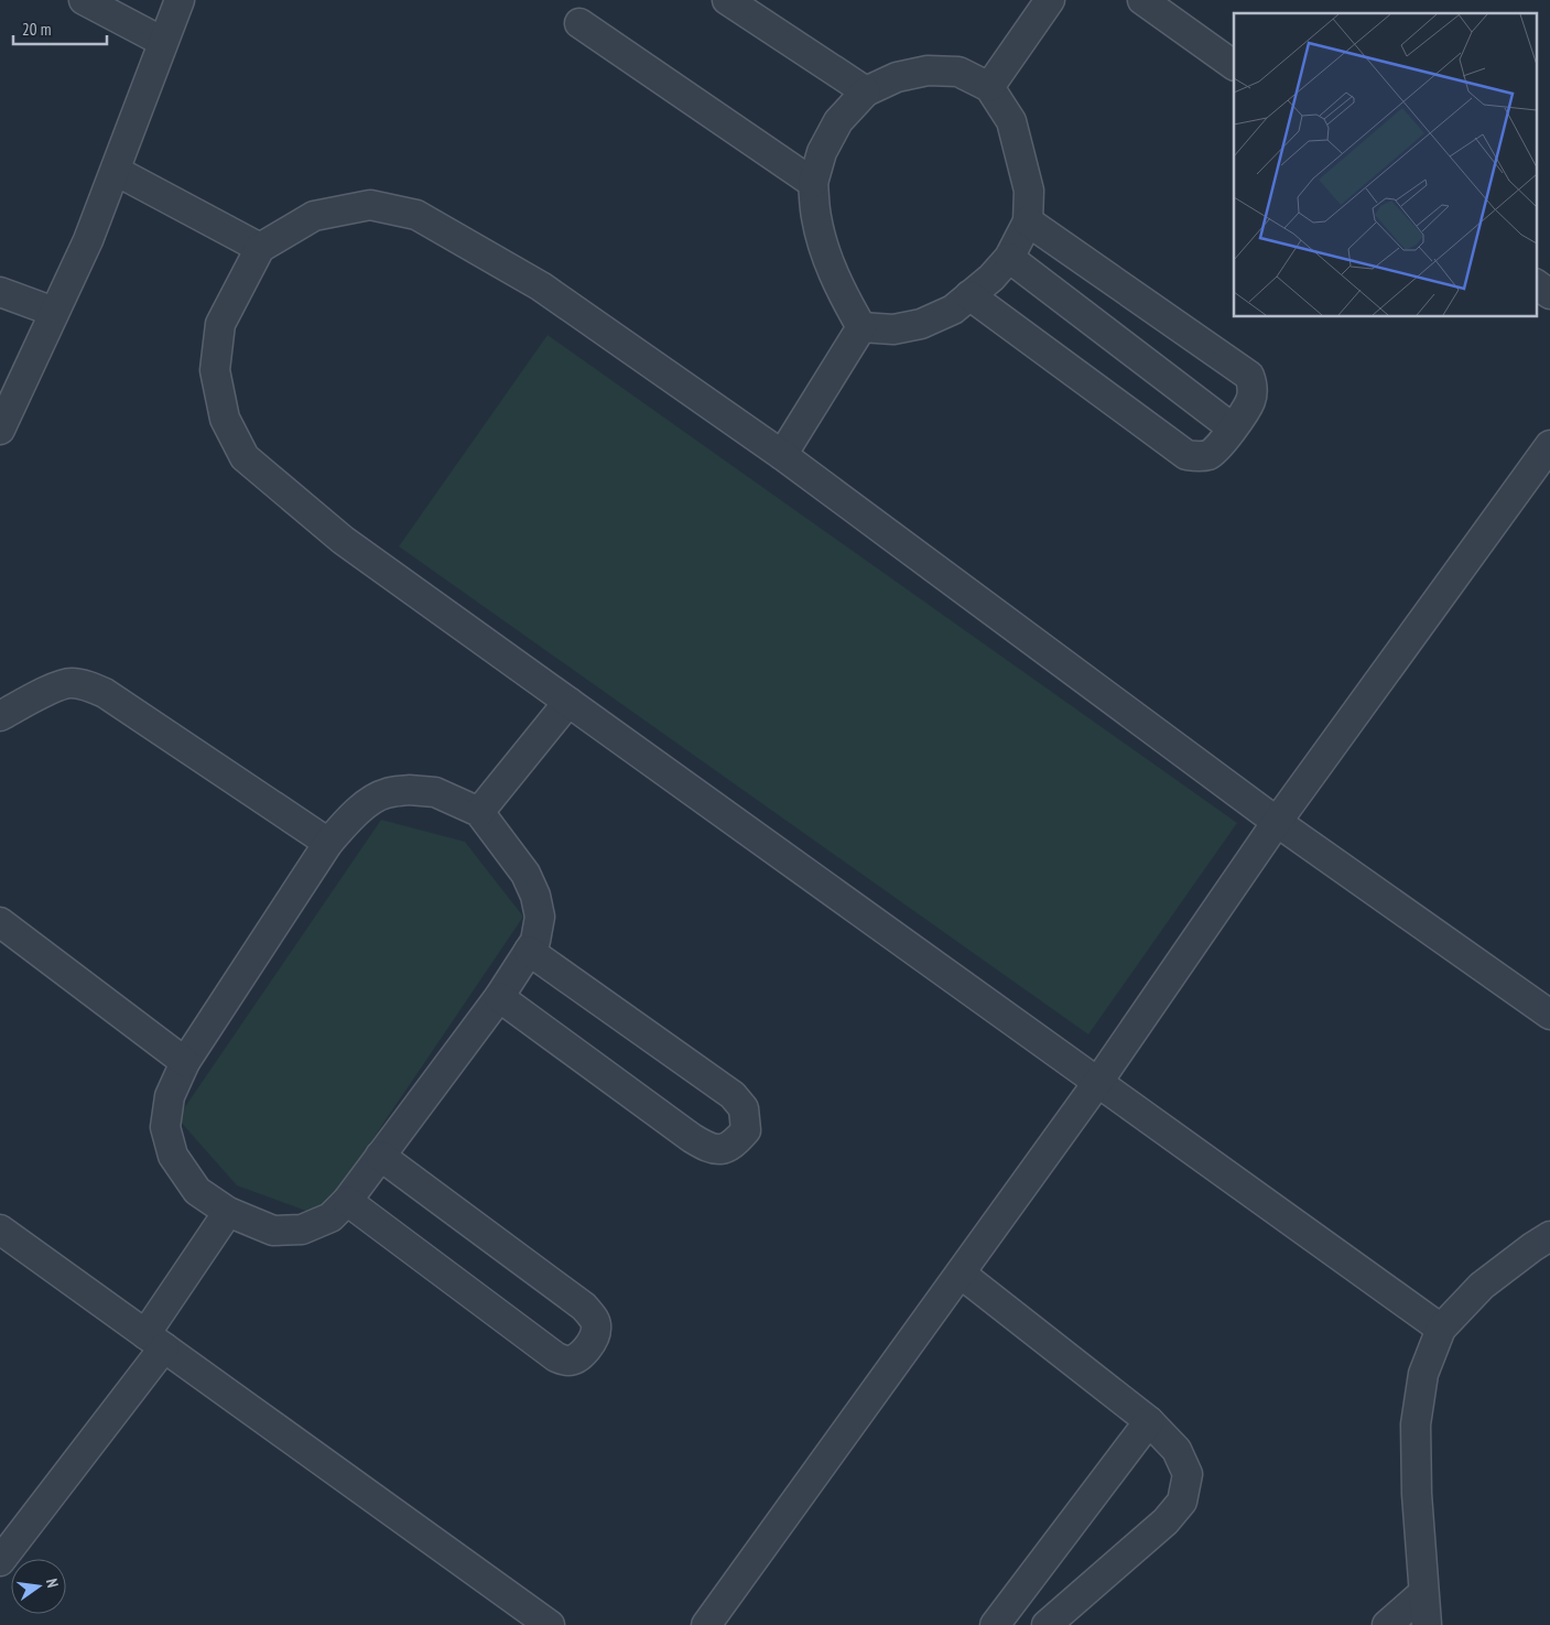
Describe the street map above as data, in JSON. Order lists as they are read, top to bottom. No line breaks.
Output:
{"scale_bar":"20 m","north":"right"}
